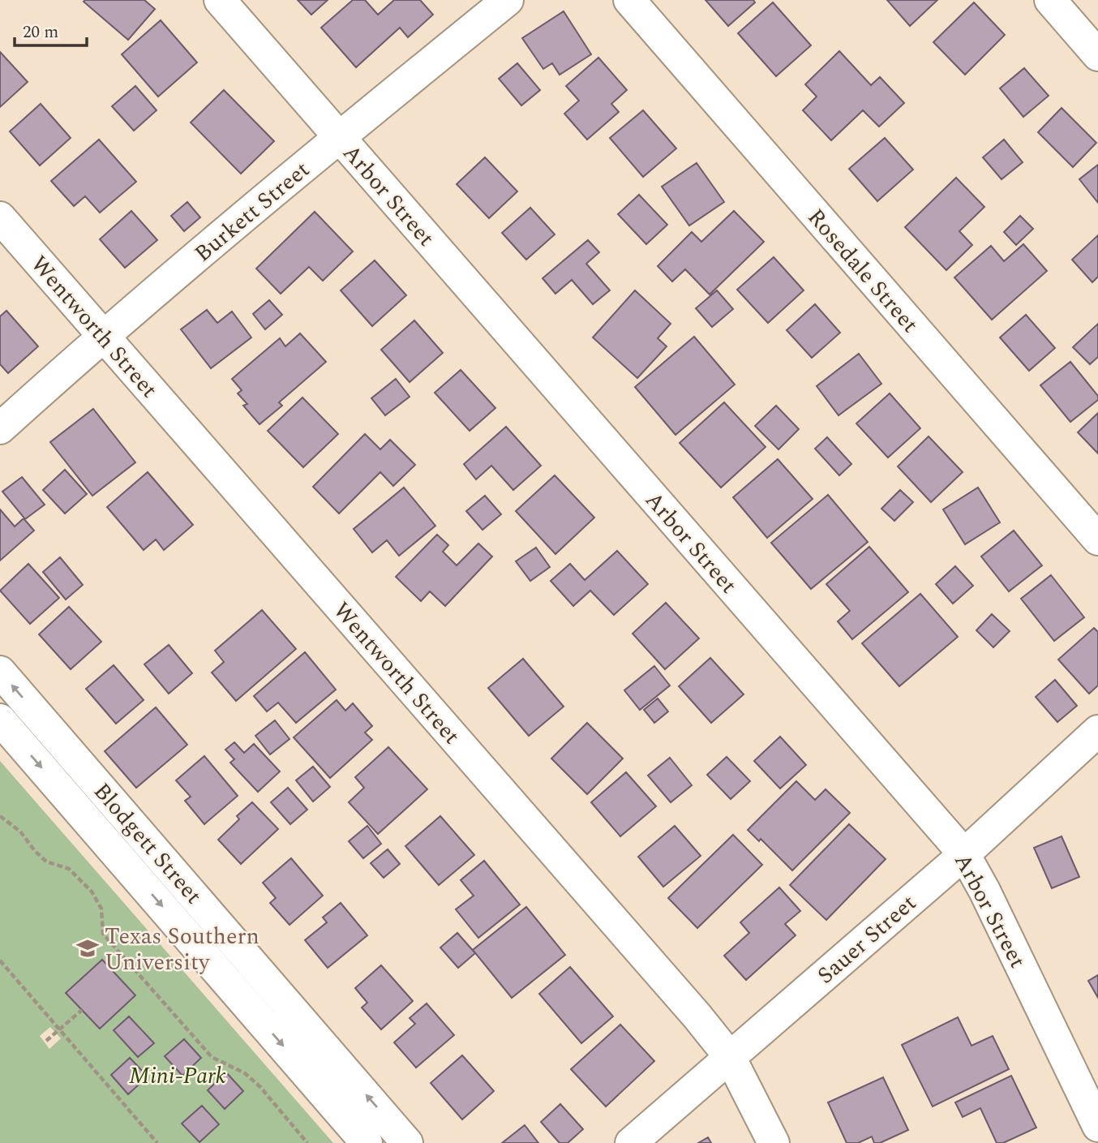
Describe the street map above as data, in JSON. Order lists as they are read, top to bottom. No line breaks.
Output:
{"streets":{"street":["Arbor Street","Burkett Street","Rosedale Street","Wentworth Street","Blodgett Street","Sauer Street"]},"crossings":[["Arbor Street","Burkett Street"],["Arbor Street","Sauer Street"],["Burkett Street","Wentworth Street"],["Wentworth Street","Sauer Street"]],"parks":["Mini-Park"],"places":{"school or university":["Texas Southern University"]},"scale_bar":"20 m"}
